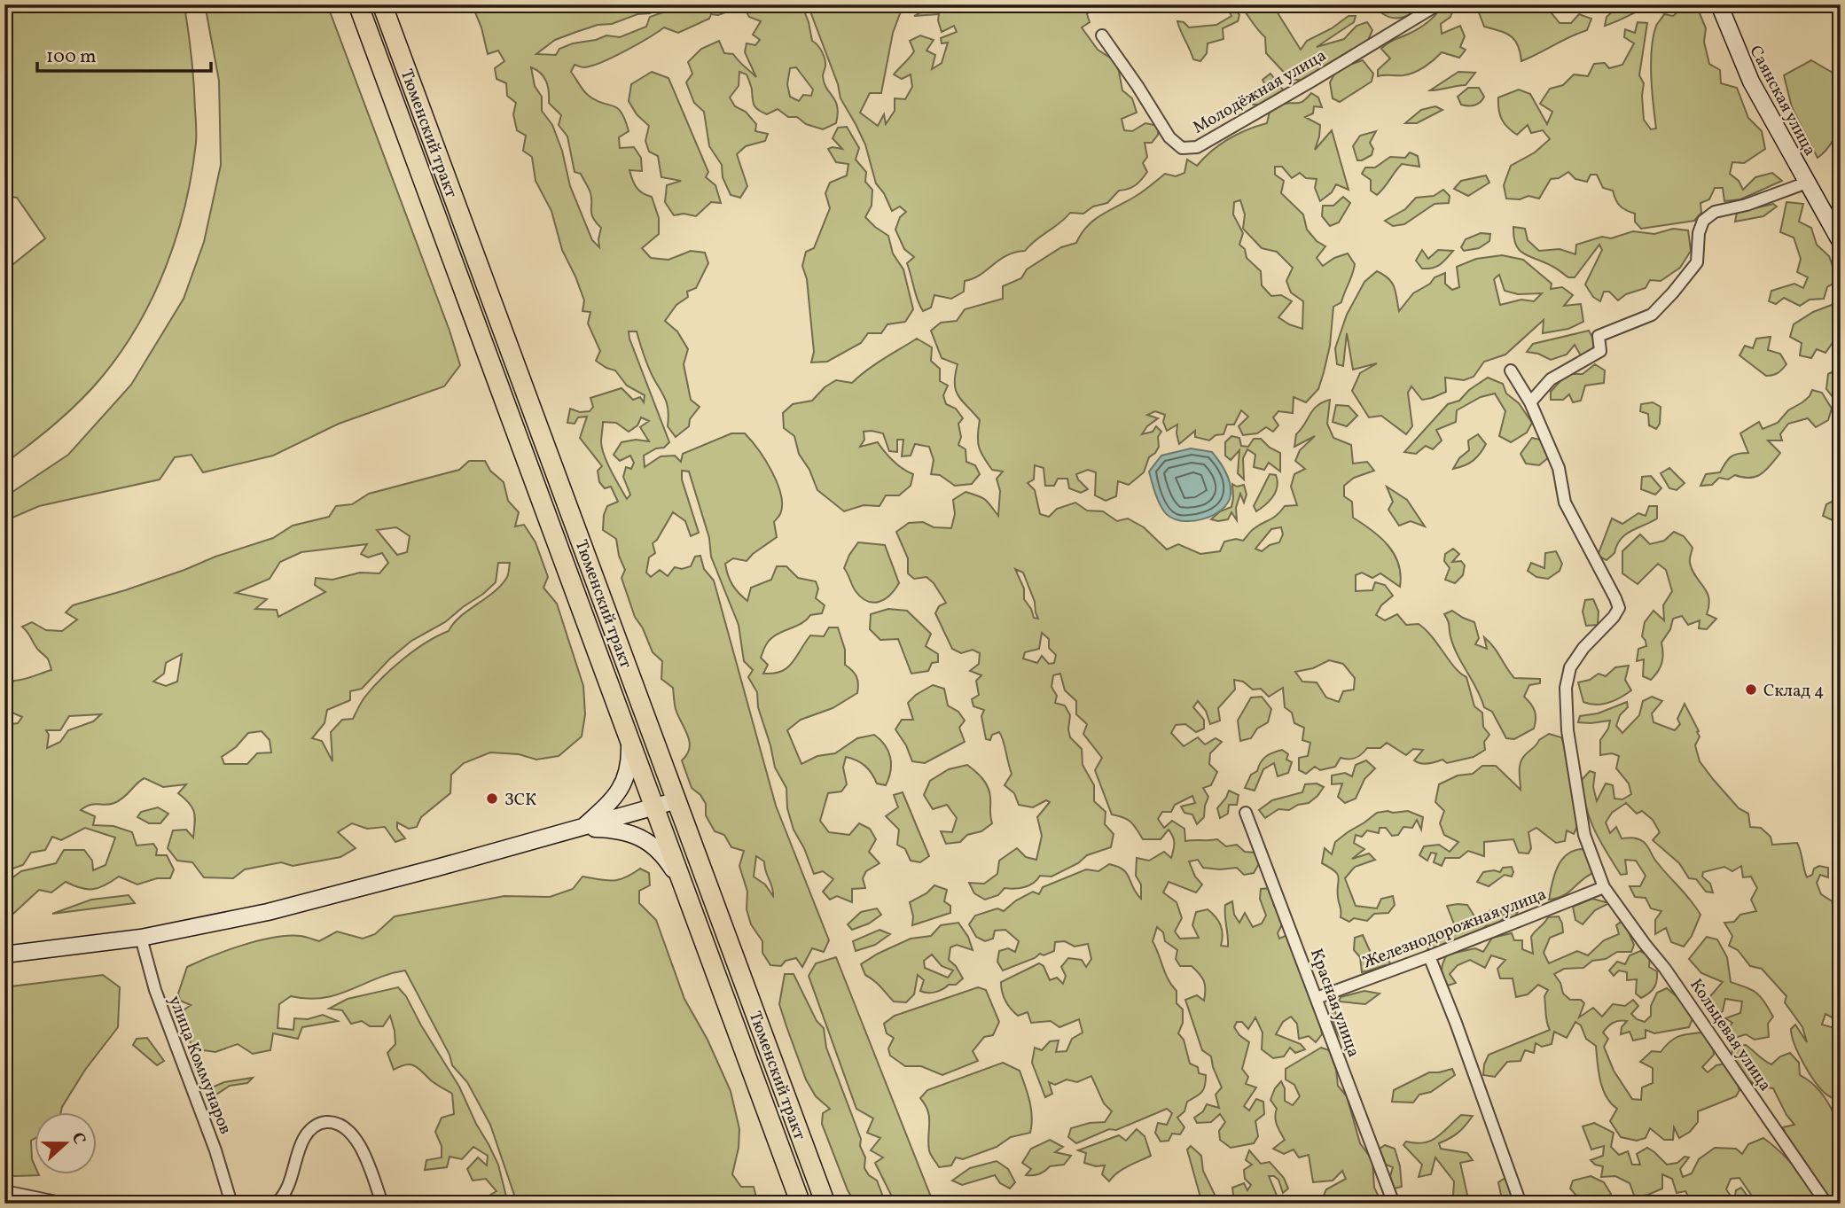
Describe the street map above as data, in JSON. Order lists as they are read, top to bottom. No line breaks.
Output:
{"streets":{"main road":["Тюменский тракт"],"street":["Молодёжная улица","Саянская улица","Железнодорожная улица","Красная улица","Кольцевая улица","улица Коммунаров"]},"crossings":[["Железнодорожная улица","Красная улица"],["Железнодорожная улица","Кольцевая улица"]],"places":["Склад 4","ЗСК"],"scale_bar":"100 m","north":"right"}
